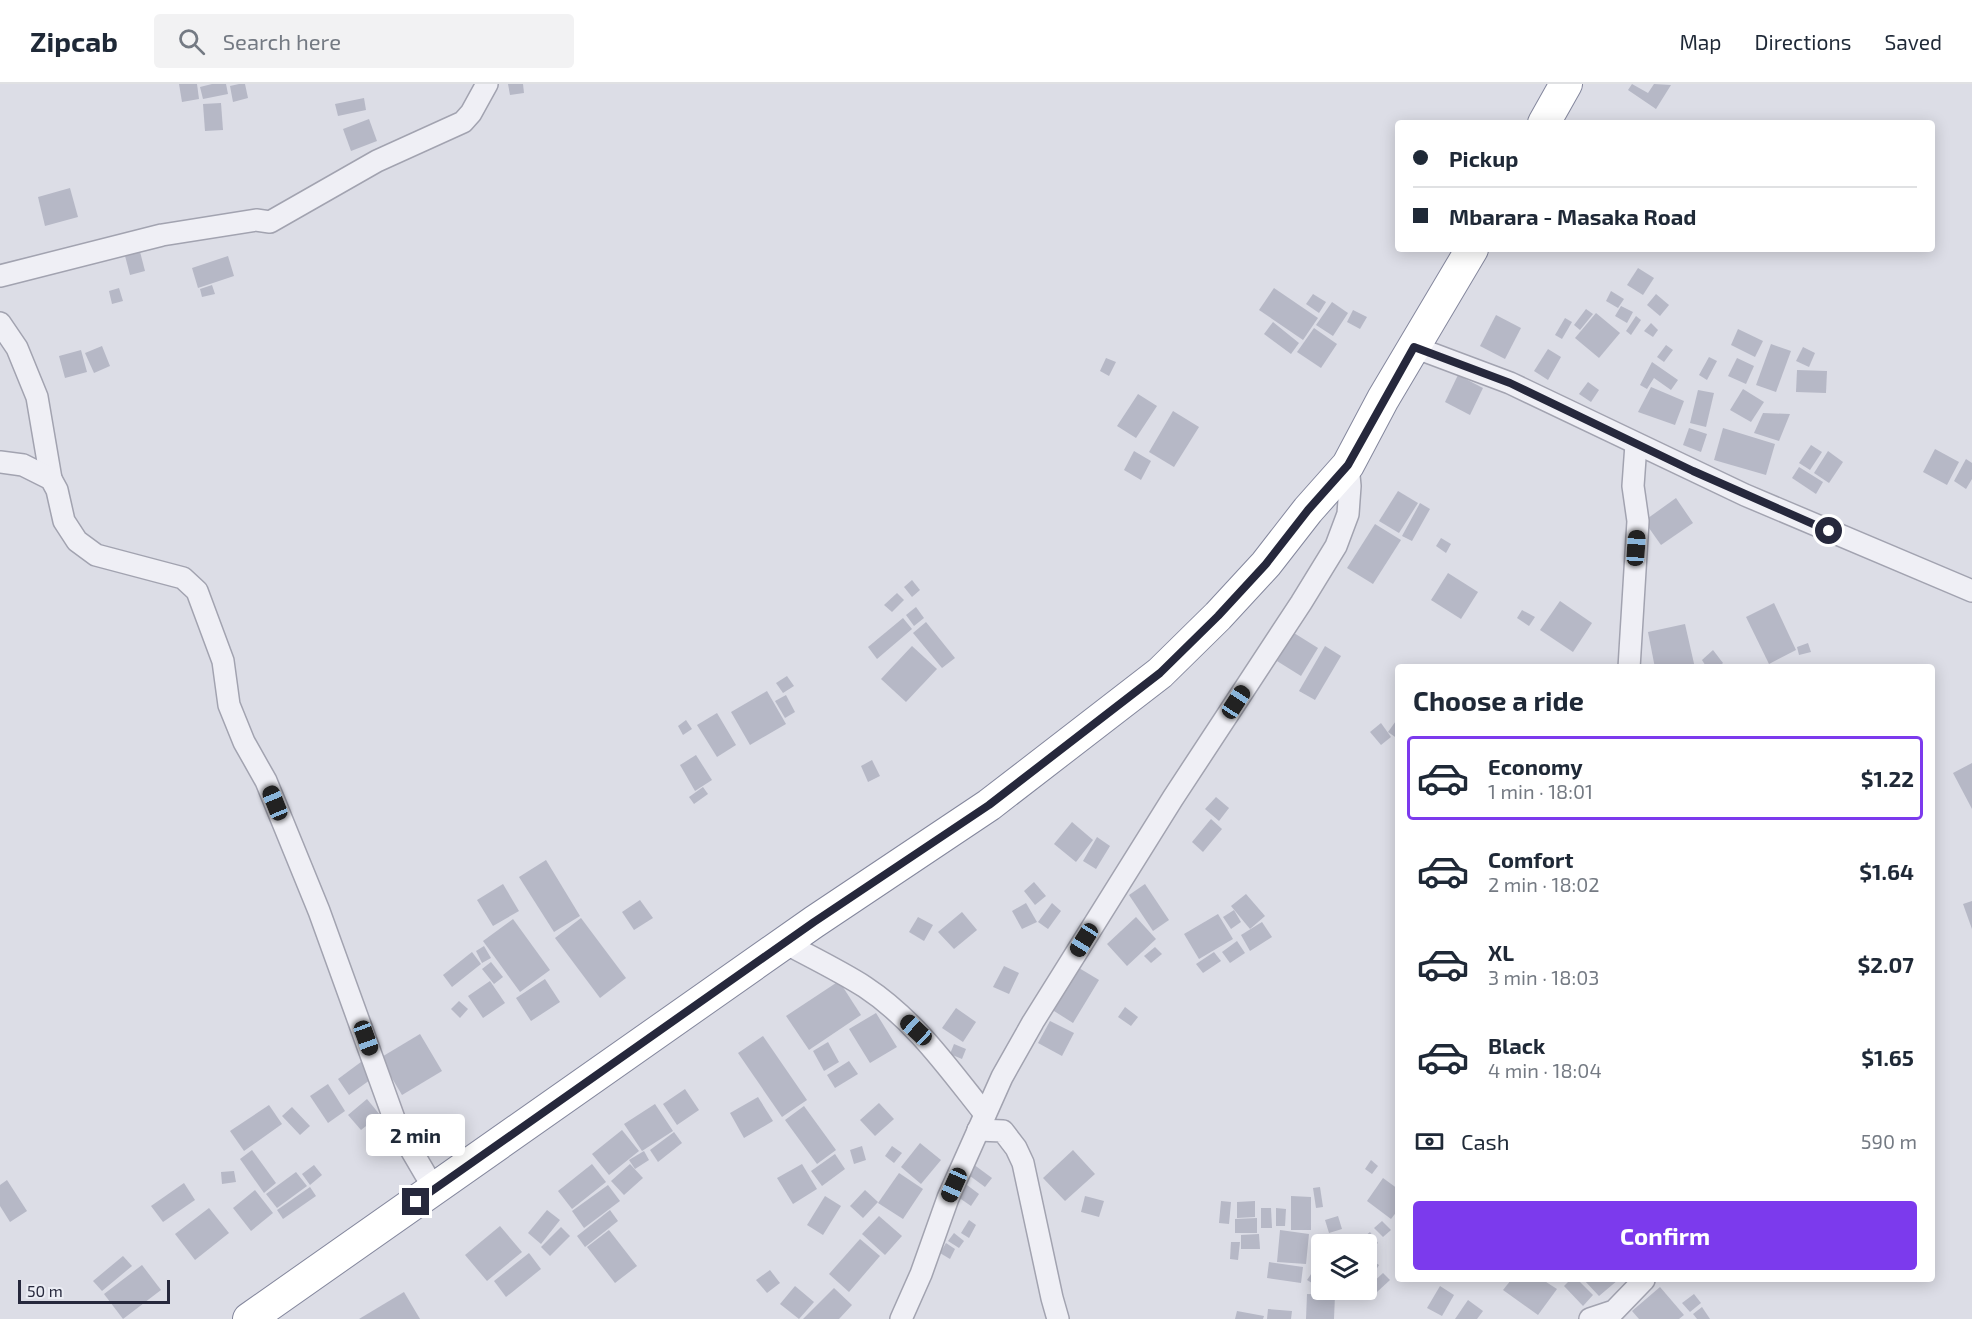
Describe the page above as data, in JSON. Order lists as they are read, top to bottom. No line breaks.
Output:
{"scale_bar":"50 m","page":{"header":"Zipcab","search":"Search here","nav":["Map","Directions","Saved"],"banner":["Pickup","Mbarara - Masaka Road"],"heading":"Choose a ride","list":[{"name":"Economy","note":"1 min · 18:01","value":"$1.22"},{"name":"Comfort","note":"2 min · 18:02","value":"$1.64"},{"name":"XL","note":"3 min · 18:03","value":"$2.07"},{"name":"Black","note":"4 min · 18:04","value":"$1.65"}],"pay":["Cash","590 m"],"bubble":"2 min","buttons":"Confirm","scale":"50 m"}}
